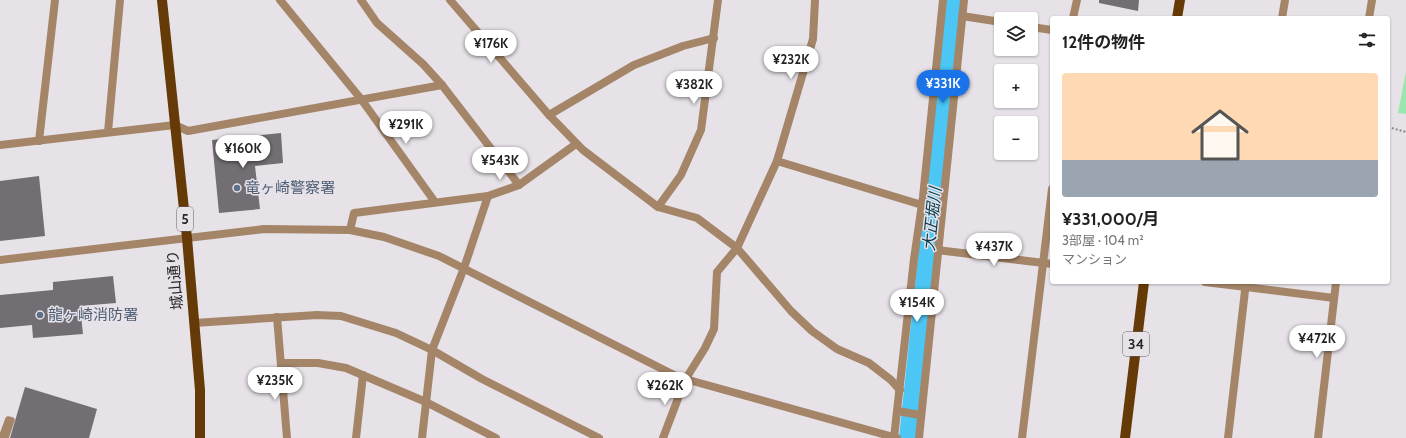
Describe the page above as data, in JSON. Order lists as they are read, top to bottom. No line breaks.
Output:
{"streets":{"main road":["5","城山通り","34"]},"water":["大正堀川"],"places":["竜ヶ崎警察署","龍ヶ崎消防署"],"page":{"map_buttons":["+","−"],"heading":"12件の物件","price":["¥176K","¥232K","¥331K","¥382K","¥291K","¥160K","¥543K","¥437K","¥154K","¥472K","¥235K","¥262K"],"list":[{"name":"¥331,000/月","note":"3部屋 · 104 m² · マンション"}]}}
